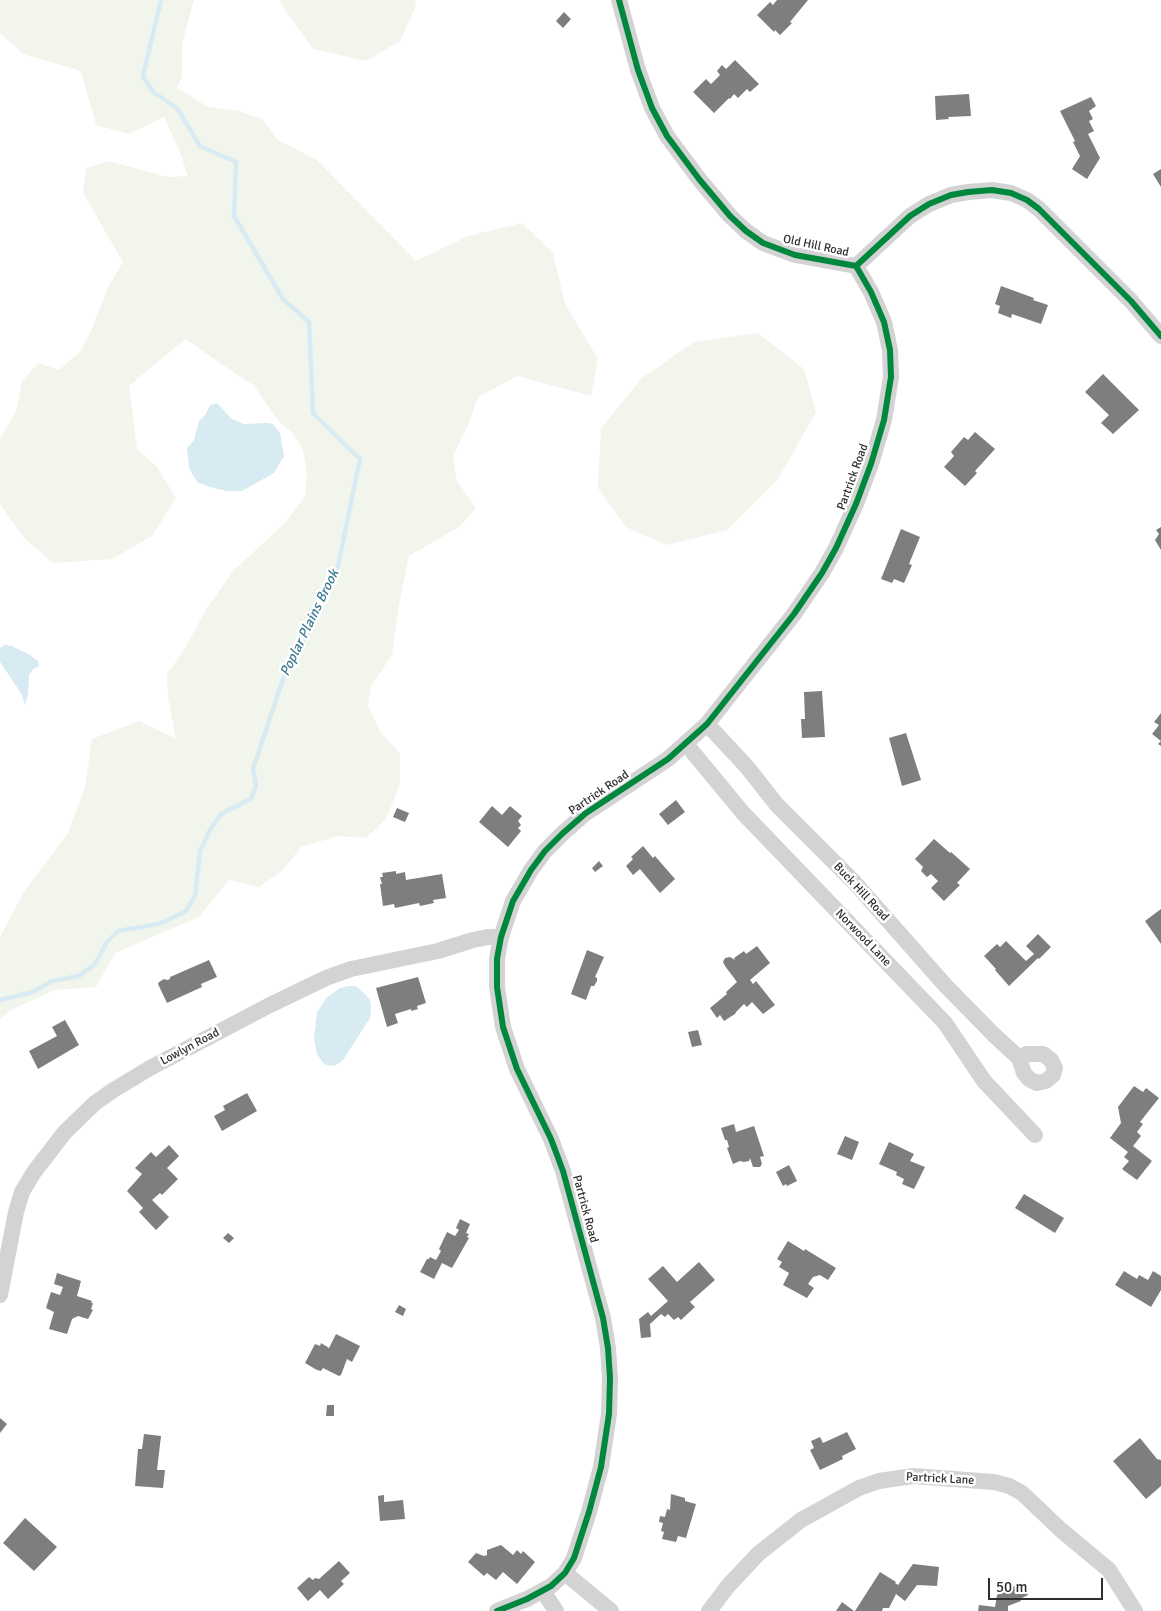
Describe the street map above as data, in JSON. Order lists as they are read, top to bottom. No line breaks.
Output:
{"streets":{"street":["Old Hill Road","Partrick Road","Buck Hill Road","Norwood Lane","Lowlyn Road","Partrick Lane"]},"crossings":[["Old Hill Road","Partrick Road"],["Partrick Road","Buck Hill Road"],["Partrick Road","Norwood Lane"],["Partrick Road","Lowlyn Road"]],"water":["Poplar Plains Brook"],"scale_bar":"50 m"}
